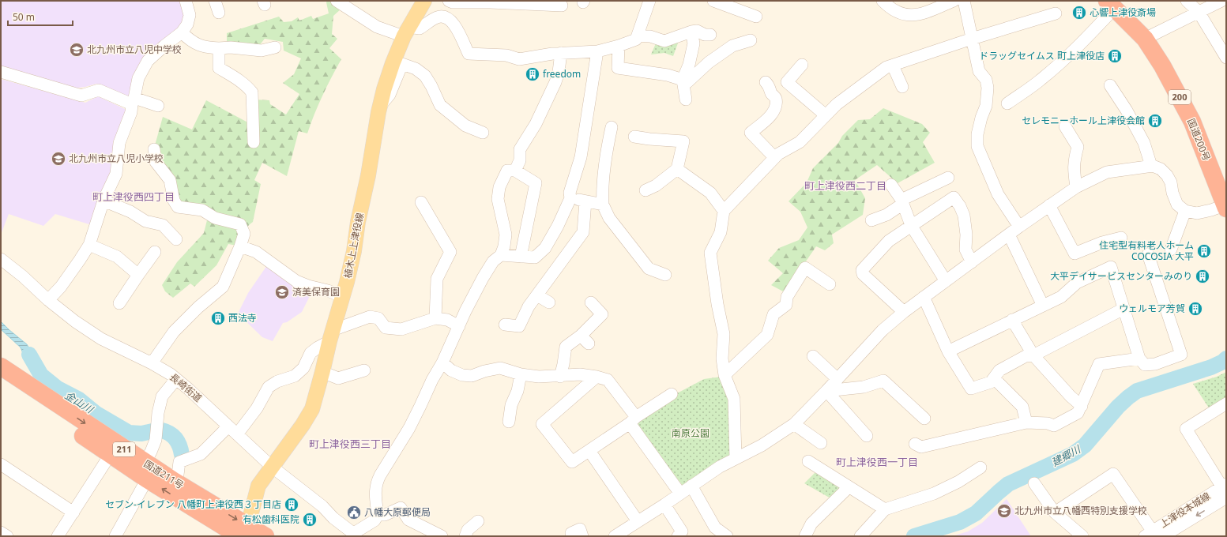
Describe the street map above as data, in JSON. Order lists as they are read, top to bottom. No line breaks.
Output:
{"streets":{"highway":["200","国道200号","211","国道211号"],"main road":["植木上上津役線"],"street":["長崎街道","上津役本城線"]},"crossings":[["植木上上津役線","長崎街道"],["植木上上津役線","国道211号"]],"districts":["町上津役西二丁目","町上津役西四丁目","町上津役西三丁目","町上津役西一丁目"],"water":["金山川","建郷川"],"parks":["南原公園"],"places":{"building":["心響上津役斎場","ドラッグセイムス 町上津役店","freedom","セレモニーホール上津役会館","住宅型有料老人ホーム COCOSIA 大平","大平デイサービスセンターみのり","ウェルモア芳賀","西法寺","セブン-イレブン 八幡町上津役西３丁目店","有松歯科医院"],"school or university":["北九州市立八児中学校","北九州市立八児小学校","済美保育園","北九州市立八幡西特別支援学校"],"public building":["八幡大原郵便局"]},"scale_bar":"50 m"}
